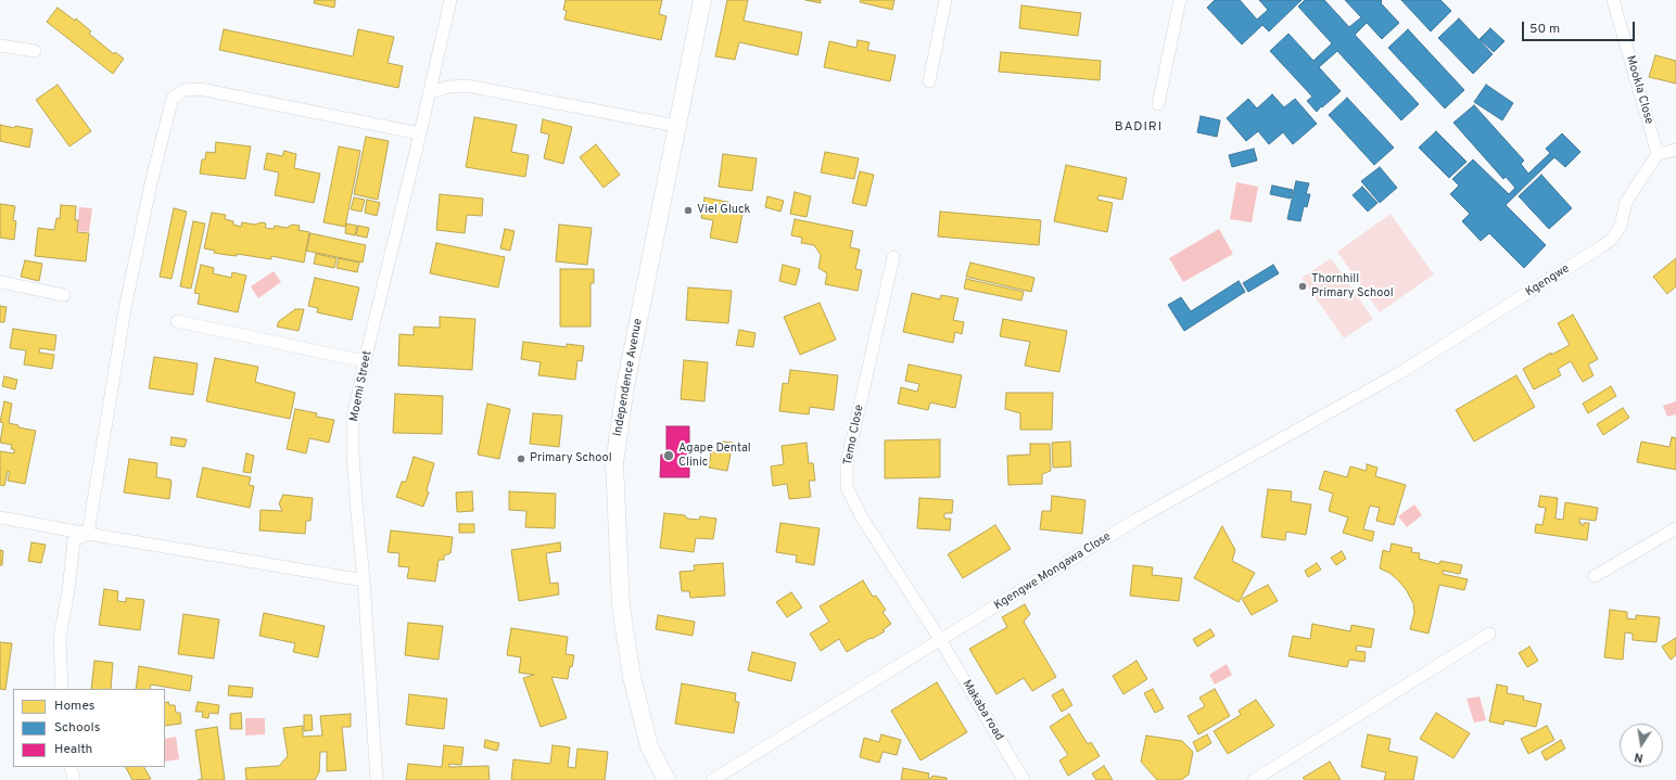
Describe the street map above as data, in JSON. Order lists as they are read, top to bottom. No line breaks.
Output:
{"streets":{"street":["Mookla Close","Kgengwe","Independence Avenue","Moemi Street","Temo Close","Kgengwe Mongawa Close","Makaba road"]},"crossings":[["Mookla Close","Kgengwe"],["Kgengwe","Kgengwe Mongawa Close"],["Temo Close","Kgengwe Mongawa Close"],["Temo Close","Makaba road"],["Kgengwe Mongawa Close","Makaba road"]],"districts":["BADIRI"],"places":["Viel Gluck","Thornhill Primary School","Agape Dental Clinic","Primary School"],"legend":["Homes","Schools","Health"],"scale_bar":"50 m","north":"bottom"}
